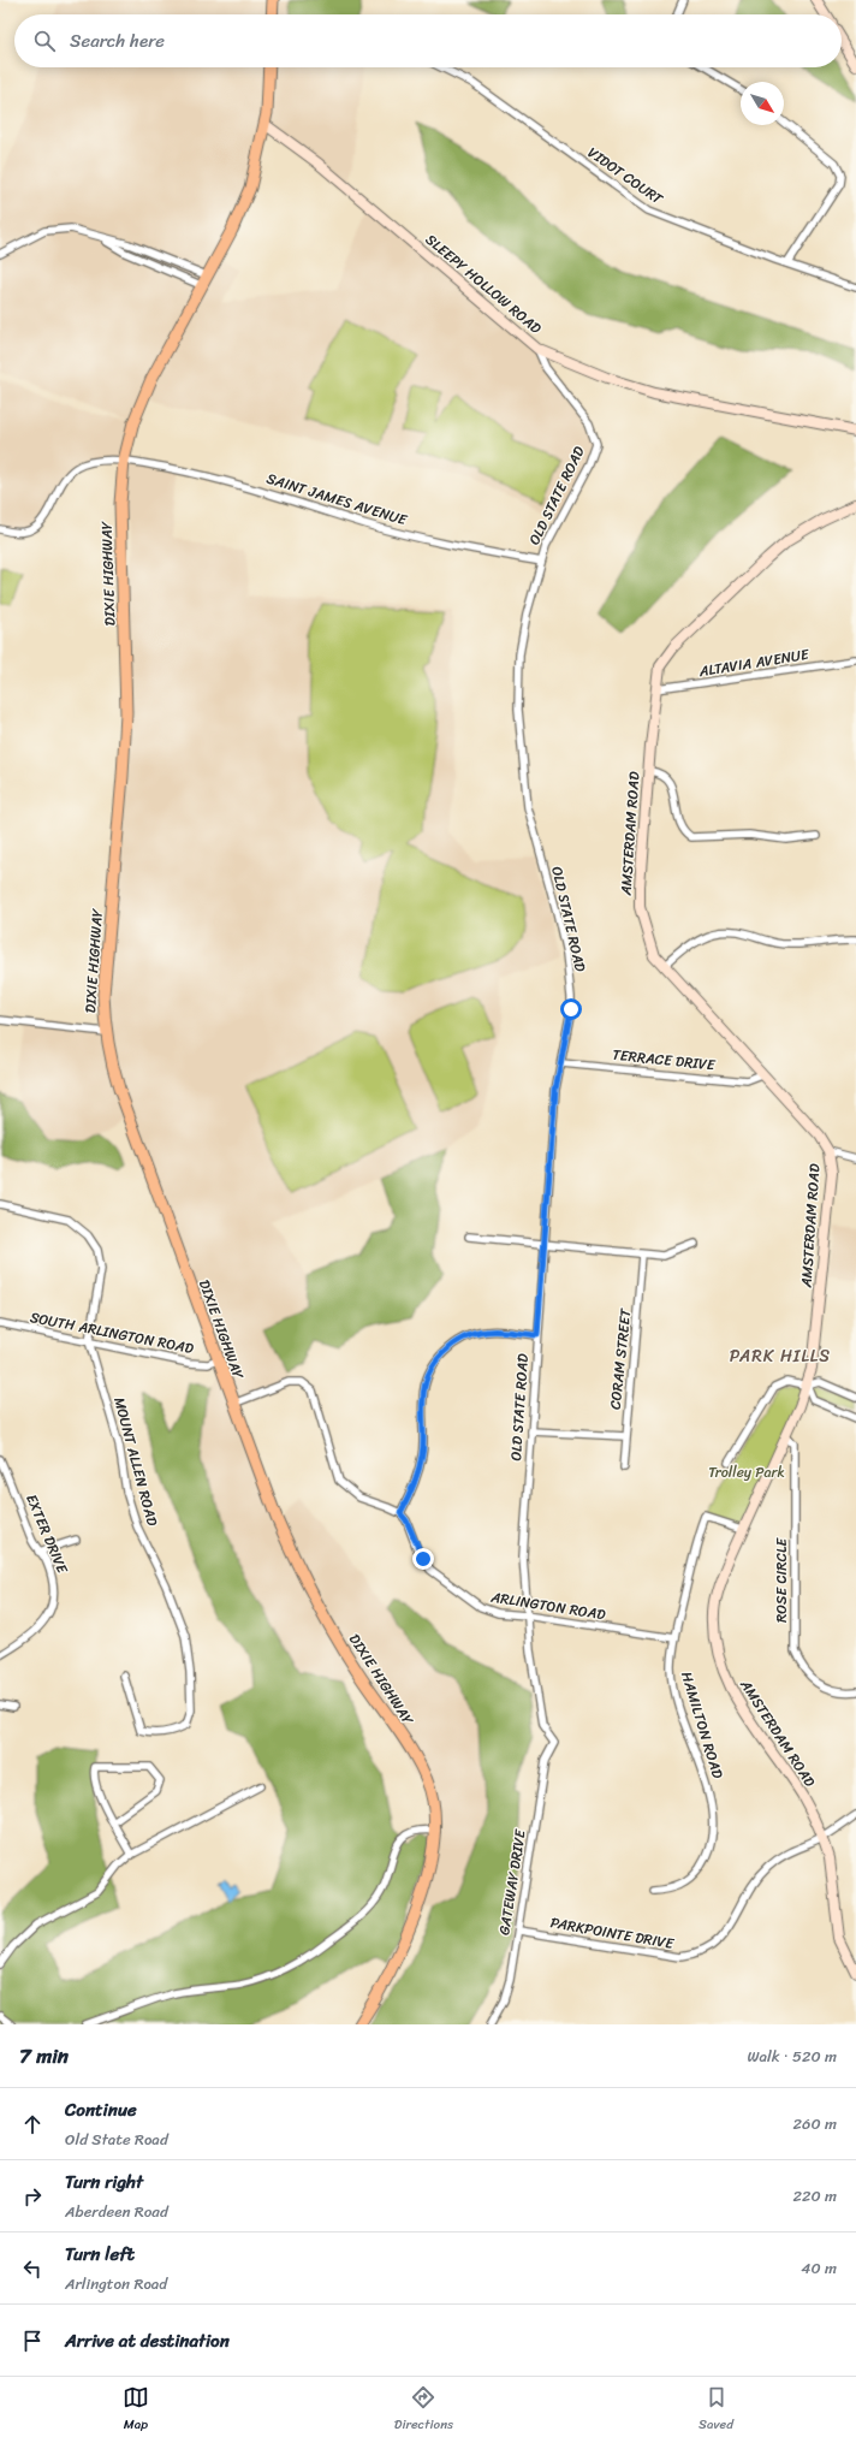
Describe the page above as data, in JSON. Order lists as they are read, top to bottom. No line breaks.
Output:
{"streets":{"main road":["DIXIE HIGHWAY"],"street":["VIDOT COURT","SLEEPY HOLLOW ROAD","OLD STATE ROAD","SAINT JAMES AVENUE","ALTAVIA AVENUE","AMSTERDAM ROAD","TERRACE DRIVE","SOUTH ARLINGTON ROAD","CORAM STREET","MOUNT ALLEN ROAD","EXTER DRIVE","ROSE CIRCLE","ARLINGTON ROAD","HAMILTON ROAD","GATEWAY DRIVE","PARKPOINTE DRIVE"]},"crossings":[["SLEEPY HOLLOW ROAD","OLD STATE ROAD"],["SLEEPY HOLLOW ROAD","DIXIE HIGHWAY"],["OLD STATE ROAD","SAINT JAMES AVENUE"],["OLD STATE ROAD","TERRACE DRIVE"],["OLD STATE ROAD","ARLINGTON ROAD"],["OLD STATE ROAD","GATEWAY DRIVE"],["SAINT JAMES AVENUE","DIXIE HIGHWAY"],["DIXIE HIGHWAY","SOUTH ARLINGTON ROAD"],["ALTAVIA AVENUE","AMSTERDAM ROAD"],["AMSTERDAM ROAD","TERRACE DRIVE"],["AMSTERDAM ROAD","ROSE CIRCLE"],["AMSTERDAM ROAD","HAMILTON ROAD"],["AMSTERDAM ROAD","PARKPOINTE DRIVE"],["SOUTH ARLINGTON ROAD","MOUNT ALLEN ROAD"],["ARLINGTON ROAD","HAMILTON ROAD"],["GATEWAY DRIVE","PARKPOINTE DRIVE"]],"districts":["PARK HILLS"],"parks":["Trolley Park"],"north":"bottom right","page":{"search":"Search here","heading":["7 min","Walk · 520 m"],"list":[["Continue","Old State Road","260 m"],["Turn right","Aberdeen Road","220 m"],["Turn left","Arlington Road","40 m"],"Arrive at destination"],"nav":["Map","Directions","Saved"]}}
